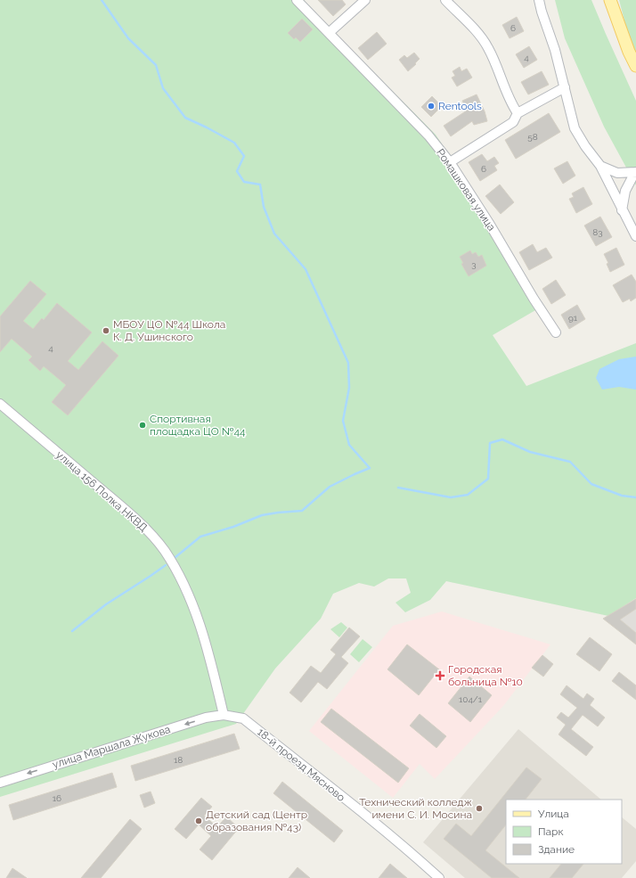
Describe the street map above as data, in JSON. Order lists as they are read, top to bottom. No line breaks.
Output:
{"streets":{"street":["Ромашковая улица","улица 156 Полка НКВД","улица Маршала Жукова","18-й проезд Мясново"]},"crossings":[["улица 156 Полка НКВД","улица Маршала Жукова"],["улица 156 Полка НКВД","18-й проезд Мясново"],["улица Маршала Жукова","18-й проезд Мясново"]],"one_way":["улица Маршала Жукова"],"places":{"other":["Rentools","МБОУ ЦО №44 Школа К. Д. Ушинского","Спортивная площадка ЦО №44","Технический колледж имени С. И. Мосина","Детский сад (Центр образования №43)"],"health":["Городская больница №10"]},"house_numbers":["6","4","58","6","83","3","91","4","104/1","18","16"],"legend":["Улица","Парк","Здание"]}
